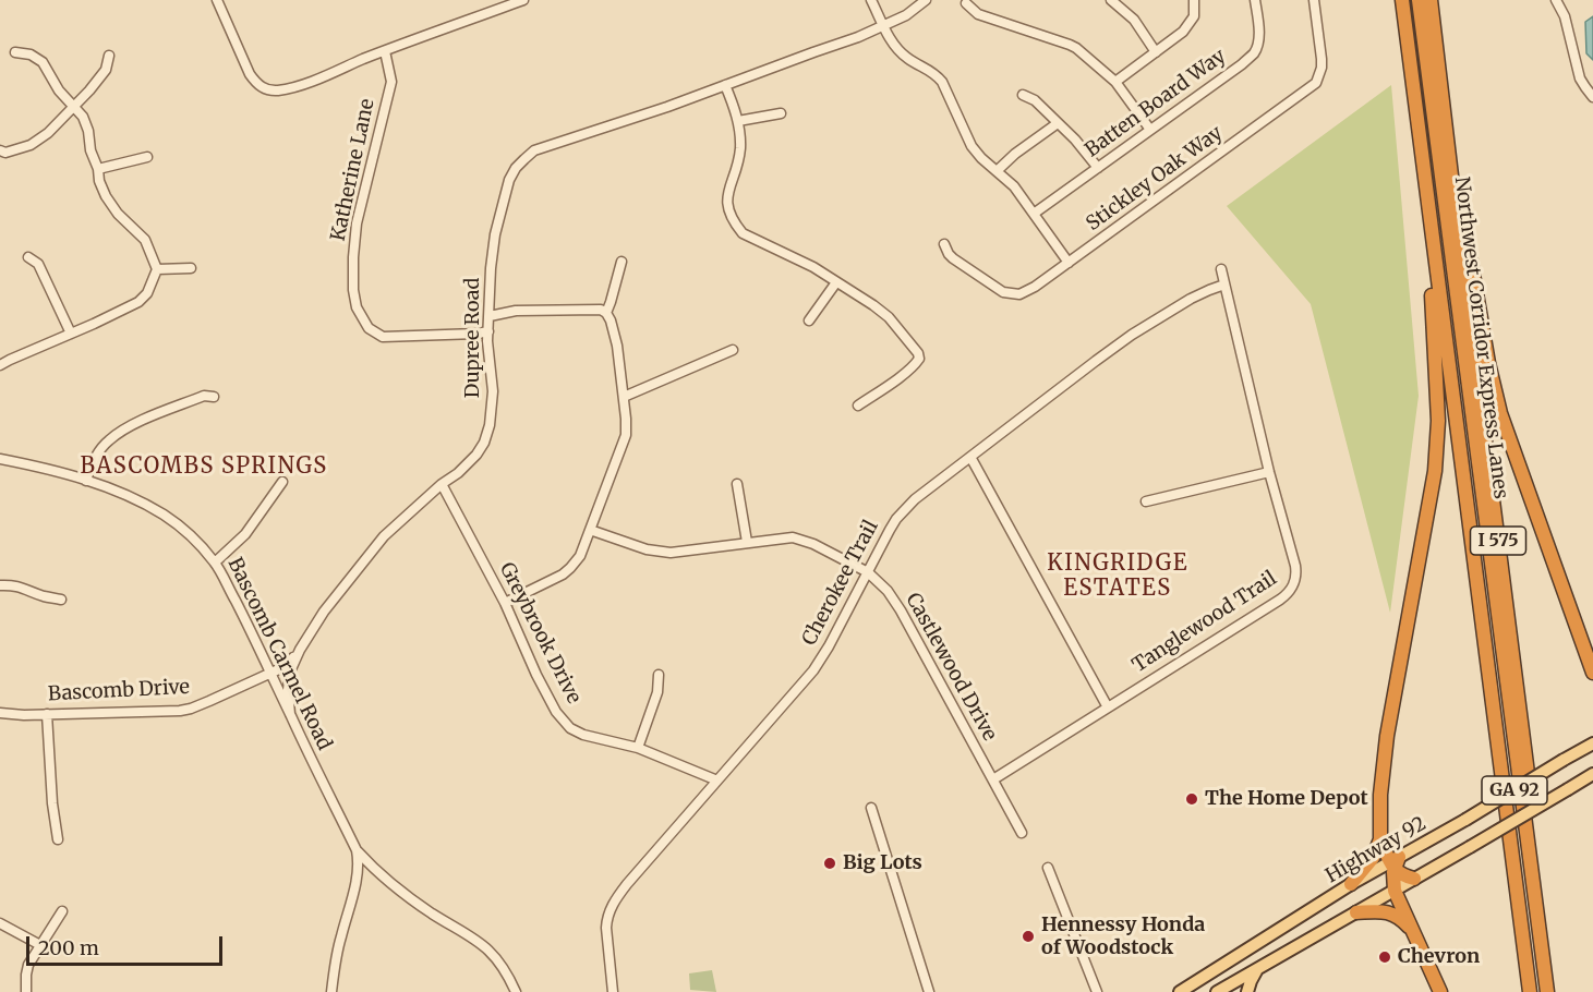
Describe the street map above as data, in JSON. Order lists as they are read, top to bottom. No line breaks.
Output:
{"streets":{"highway":["Northwest Corridor Express Lanes","I 575"],"main road":["GA 92","Highway 92"],"street":["Batten Board Way","Katherine Lane","Stickley Oak Way","Dupree Road","Cherokee Trail","Tanglewood Trail","Greybrook Drive","Bascomb Carmel Road","Castlewood Drive","Bascomb Drive"]},"crossings":[["Katherine Lane","Dupree Road"],["Dupree Road","Greybrook Drive"],["Dupree Road","Bascomb Carmel Road"],["Dupree Road","Bascomb Drive"],["Cherokee Trail","Tanglewood Trail"],["Cherokee Trail","Greybrook Drive"],["Cherokee Trail","Castlewood Drive"],["Tanglewood Trail","Castlewood Drive"],["Bascomb Carmel Road","Bascomb Drive"]],"districts":["BASCOMBS SPRINGS","KINGRIDGE ESTATES"],"places":["The Home Depot","Big Lots","Hennessy Honda of Woodstock","Chevron"],"scale_bar":"200 m"}
